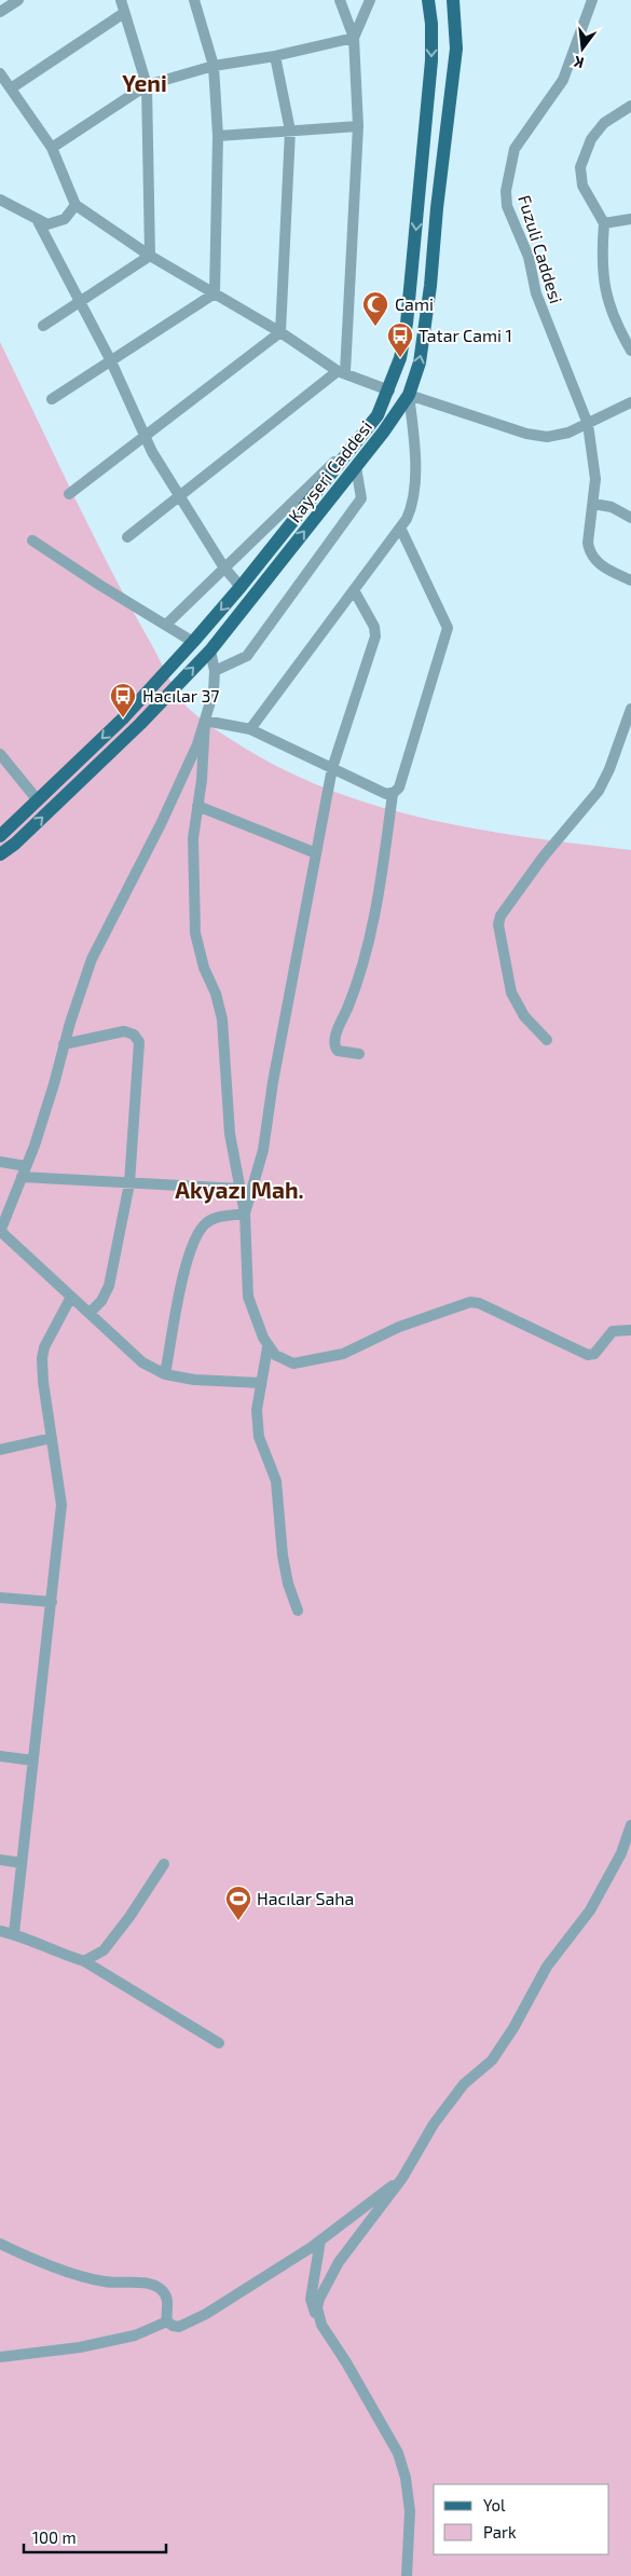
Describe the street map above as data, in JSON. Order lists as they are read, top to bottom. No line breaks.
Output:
{"streets":{"main road":["Kayseri Caddesi"],"street":["Fuzuli Caddesi"]},"districts":["Yeni","Akyazı Mah."],"places":{"mosque":["Cami"],"bus stop":["Tatar Cami 1","Hacılar 37"],"sports":["Hacılar Saha"]},"legend":["Yol","Park"],"scale_bar":"100 m","north":"bottom"}
